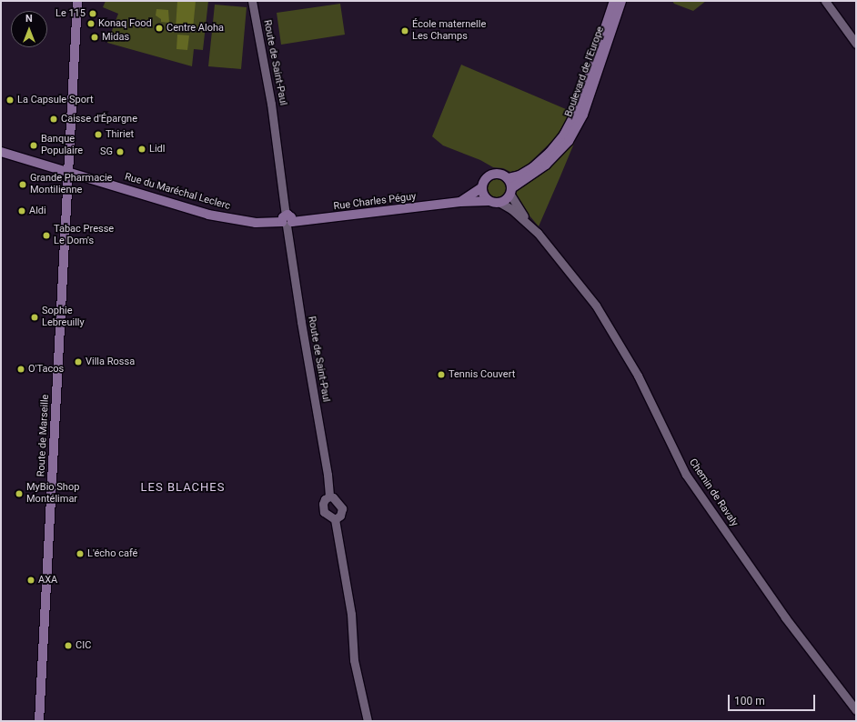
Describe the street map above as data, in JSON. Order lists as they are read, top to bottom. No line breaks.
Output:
{"streets":{"main road":["Boulevard de l'Europe","Rue du Maréchal Leclerc","Rue Charles Péguy","Route de Marseille"],"street":["Route de Saint-Paul","Chemin de Ravaly"]},"crossings":[["Route de Saint-Paul","Rue du Maréchal Leclerc"],["Route de Saint-Paul","Rue Charles Péguy"],["Boulevard de l'Europe","Rue Charles Péguy"],["Boulevard de l'Europe","Chemin de Ravaly"],["Rue du Maréchal Leclerc","Rue Charles Péguy"],["Rue du Maréchal Leclerc","Route de Marseille"],["Rue Charles Péguy","Chemin de Ravaly"]],"districts":["LES BLACHES"],"places":["Le 115","Konaq Food","Centre Aloha","École maternelle Les Champs","Midas","La Capsule Sport","Caisse d'Épargne","Thiriet","Banque Populaire","Lidl","SG","Grande Pharmacie Montilienne","Aldi","Tabac Presse Le Dom's","Sophie Lebreuilly","Villa Rossa","O'Tacos","Tennis Couvert","MyBio Shop Montélimar","L'écho café","AXA","CIC"],"scale_bar":"100 m","north":"top"}
